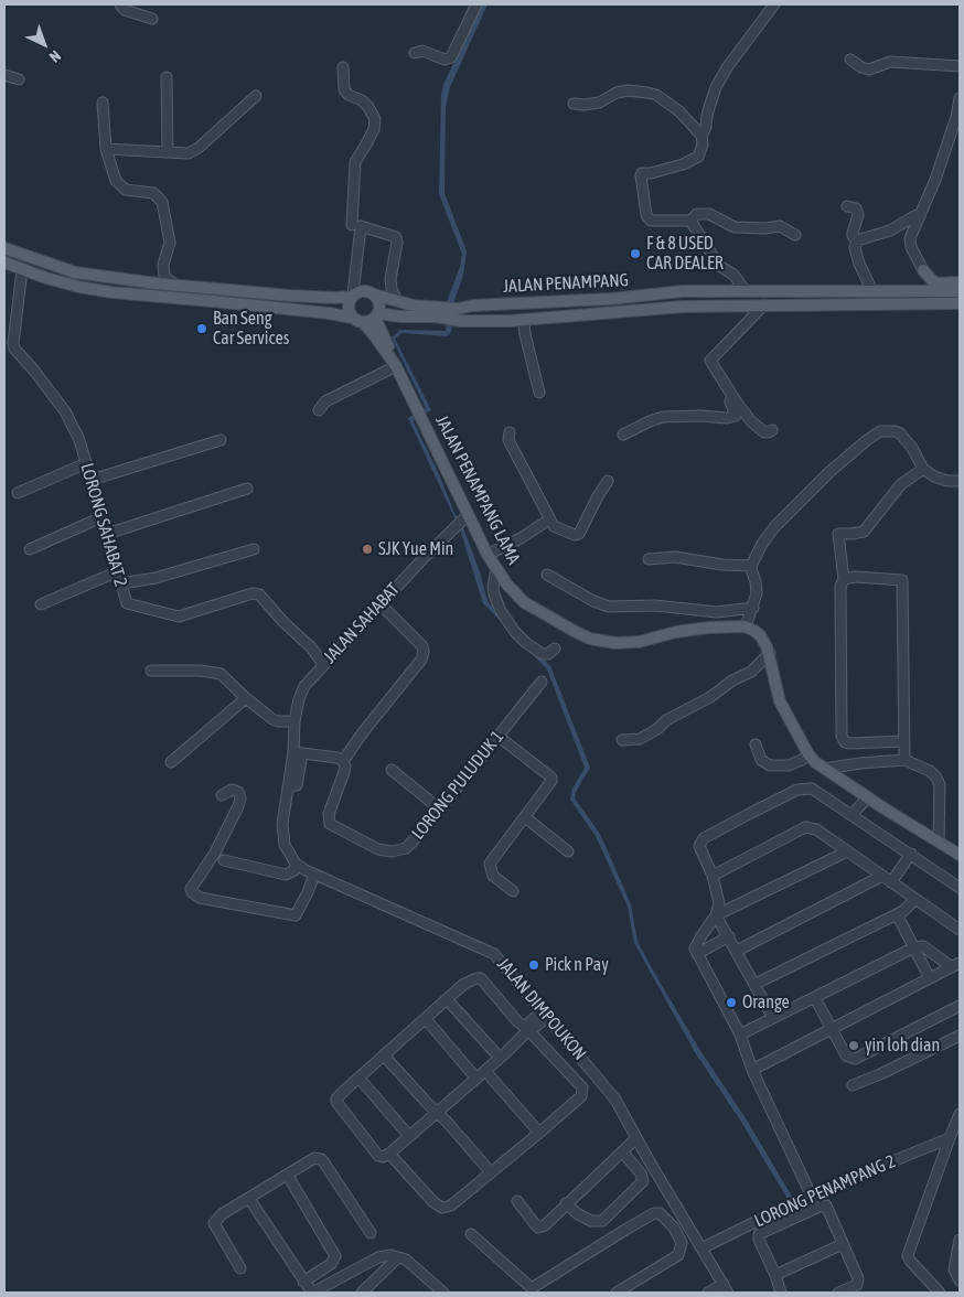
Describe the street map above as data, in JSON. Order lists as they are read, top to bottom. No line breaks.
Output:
{"streets":{"main road":["JALAN PENAMPANG","JALAN PENAMPANG LAMA"],"street":["LORONG SAHABAT 2","JALAN SAHABAT","LORONG PULUDUK 1","JALAN DIMPOUKON","LORONG PENAMPANG 2"]},"crossings":[["JALAN PENAMPANG","JALAN PENAMPANG LAMA"],["JALAN PENAMPANG LAMA","JALAN SAHABAT"],["LORONG SAHABAT 2","JALAN SAHABAT"],["JALAN DIMPOUKON","LORONG PENAMPANG 2"]],"places":["F & 8 USED CAR DEALER","Ban Seng Car Services","SJK Yue Min","Pick n Pay","Orange","yin loh dian"],"north":"bottom right"}
